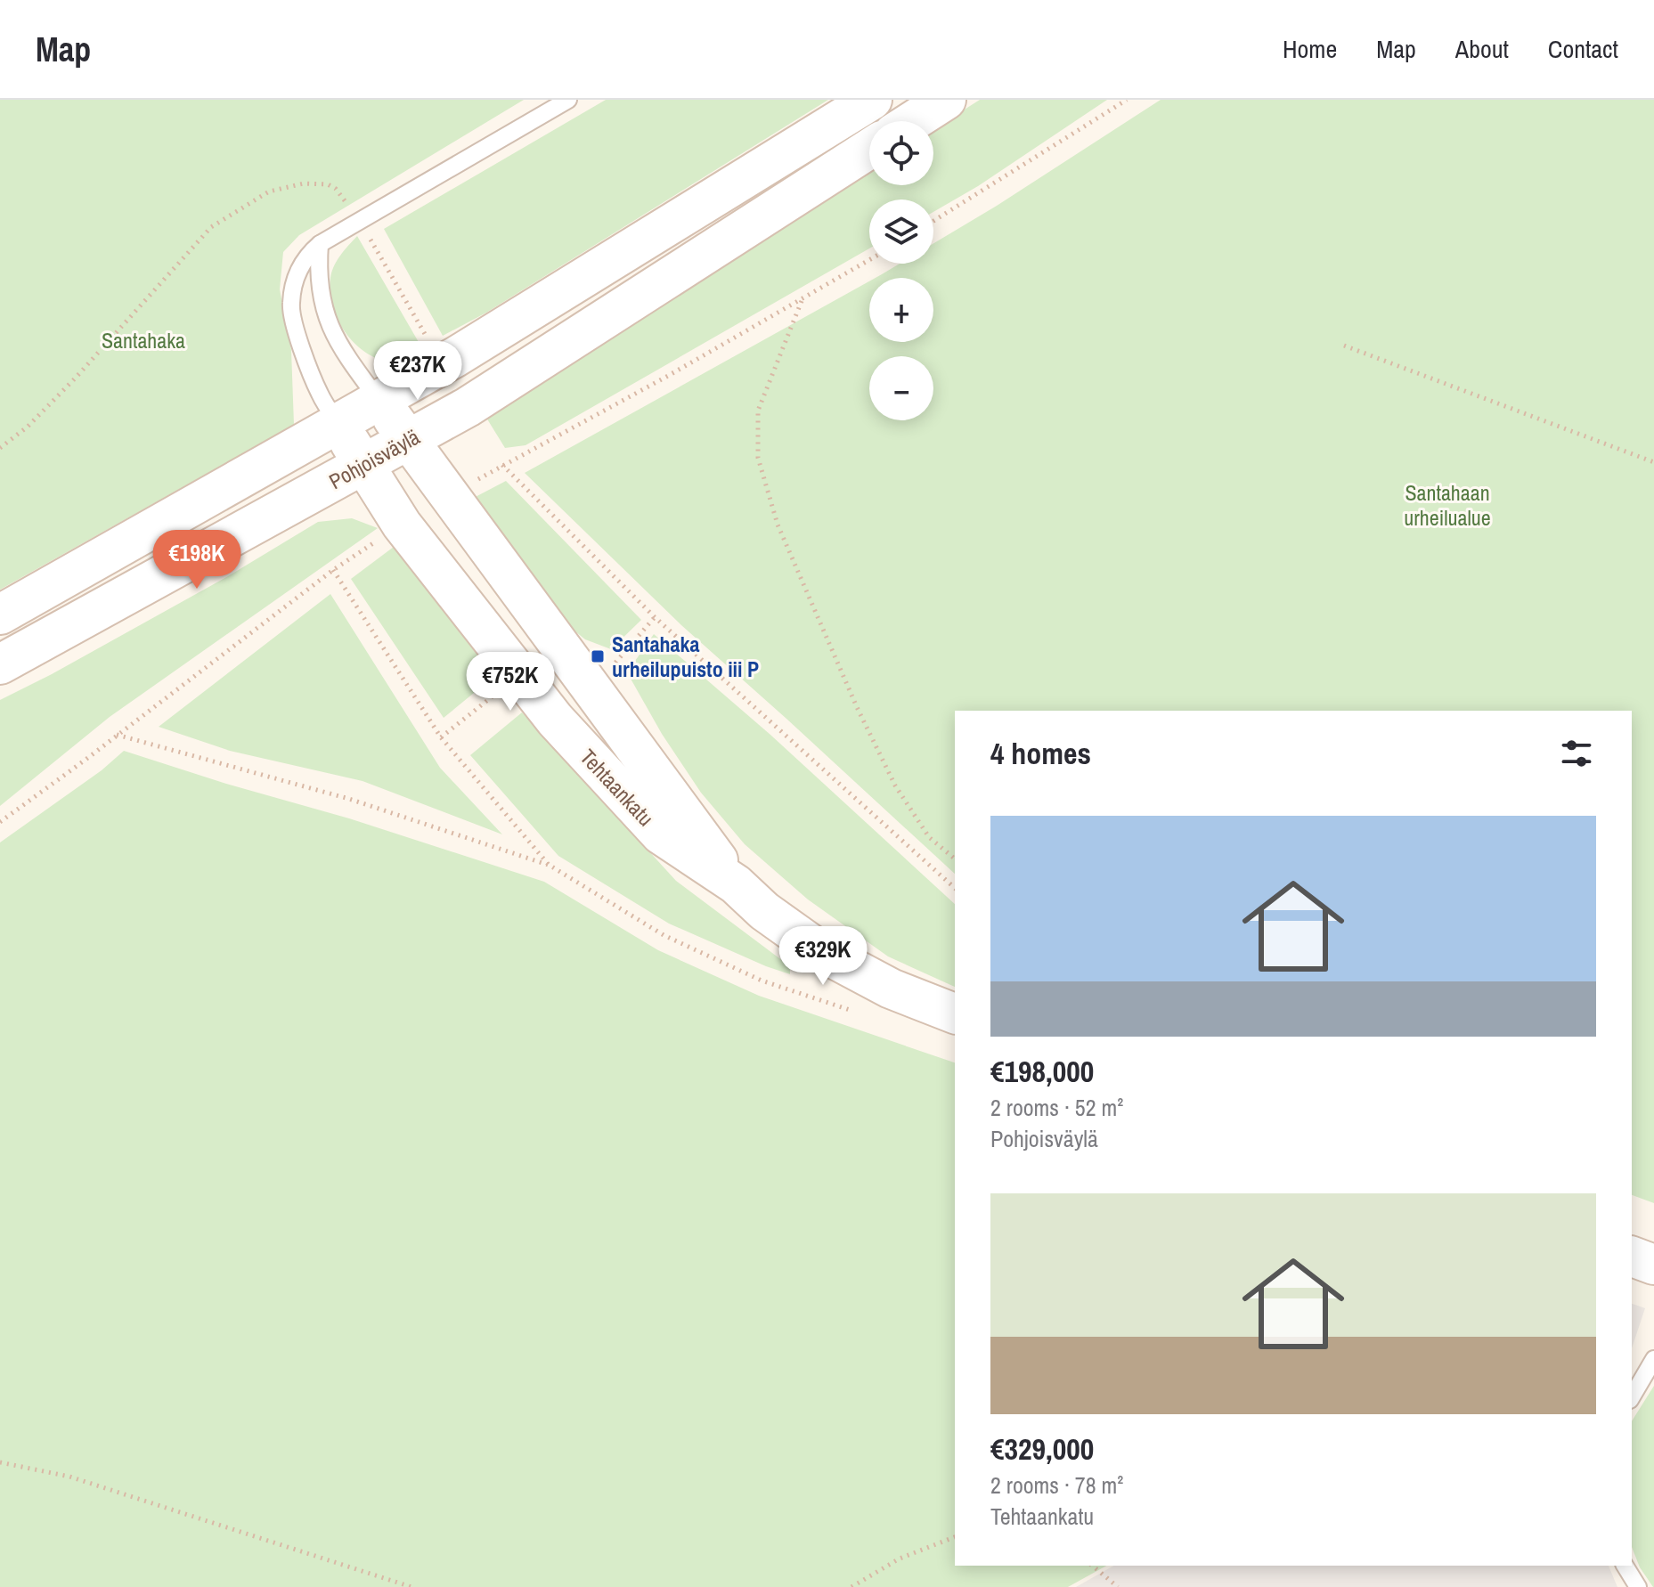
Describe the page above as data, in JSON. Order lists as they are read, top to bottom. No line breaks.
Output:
{"streets":{"main road":["Pohjoisväylä","Tehtaankatu"]},"crossings":[["Pohjoisväylä","Tehtaankatu"]],"parks":["Santahaka","Santahaan urheilualue"],"places":{"transit":["Santahaka urheilupuisto iii P"]},"page":{"header":"Map","nav":["Home","Map","About","Contact"],"map_buttons":["+","−"],"price":["€237K","€198K","€752K","€329K"],"heading":"4 homes","list":[{"name":"€198,000","note":"2 rooms · 52 m² · Pohjoisväylä"},{"name":"€329,000","note":"2 rooms · 78 m² · Tehtaankatu"}]}}
